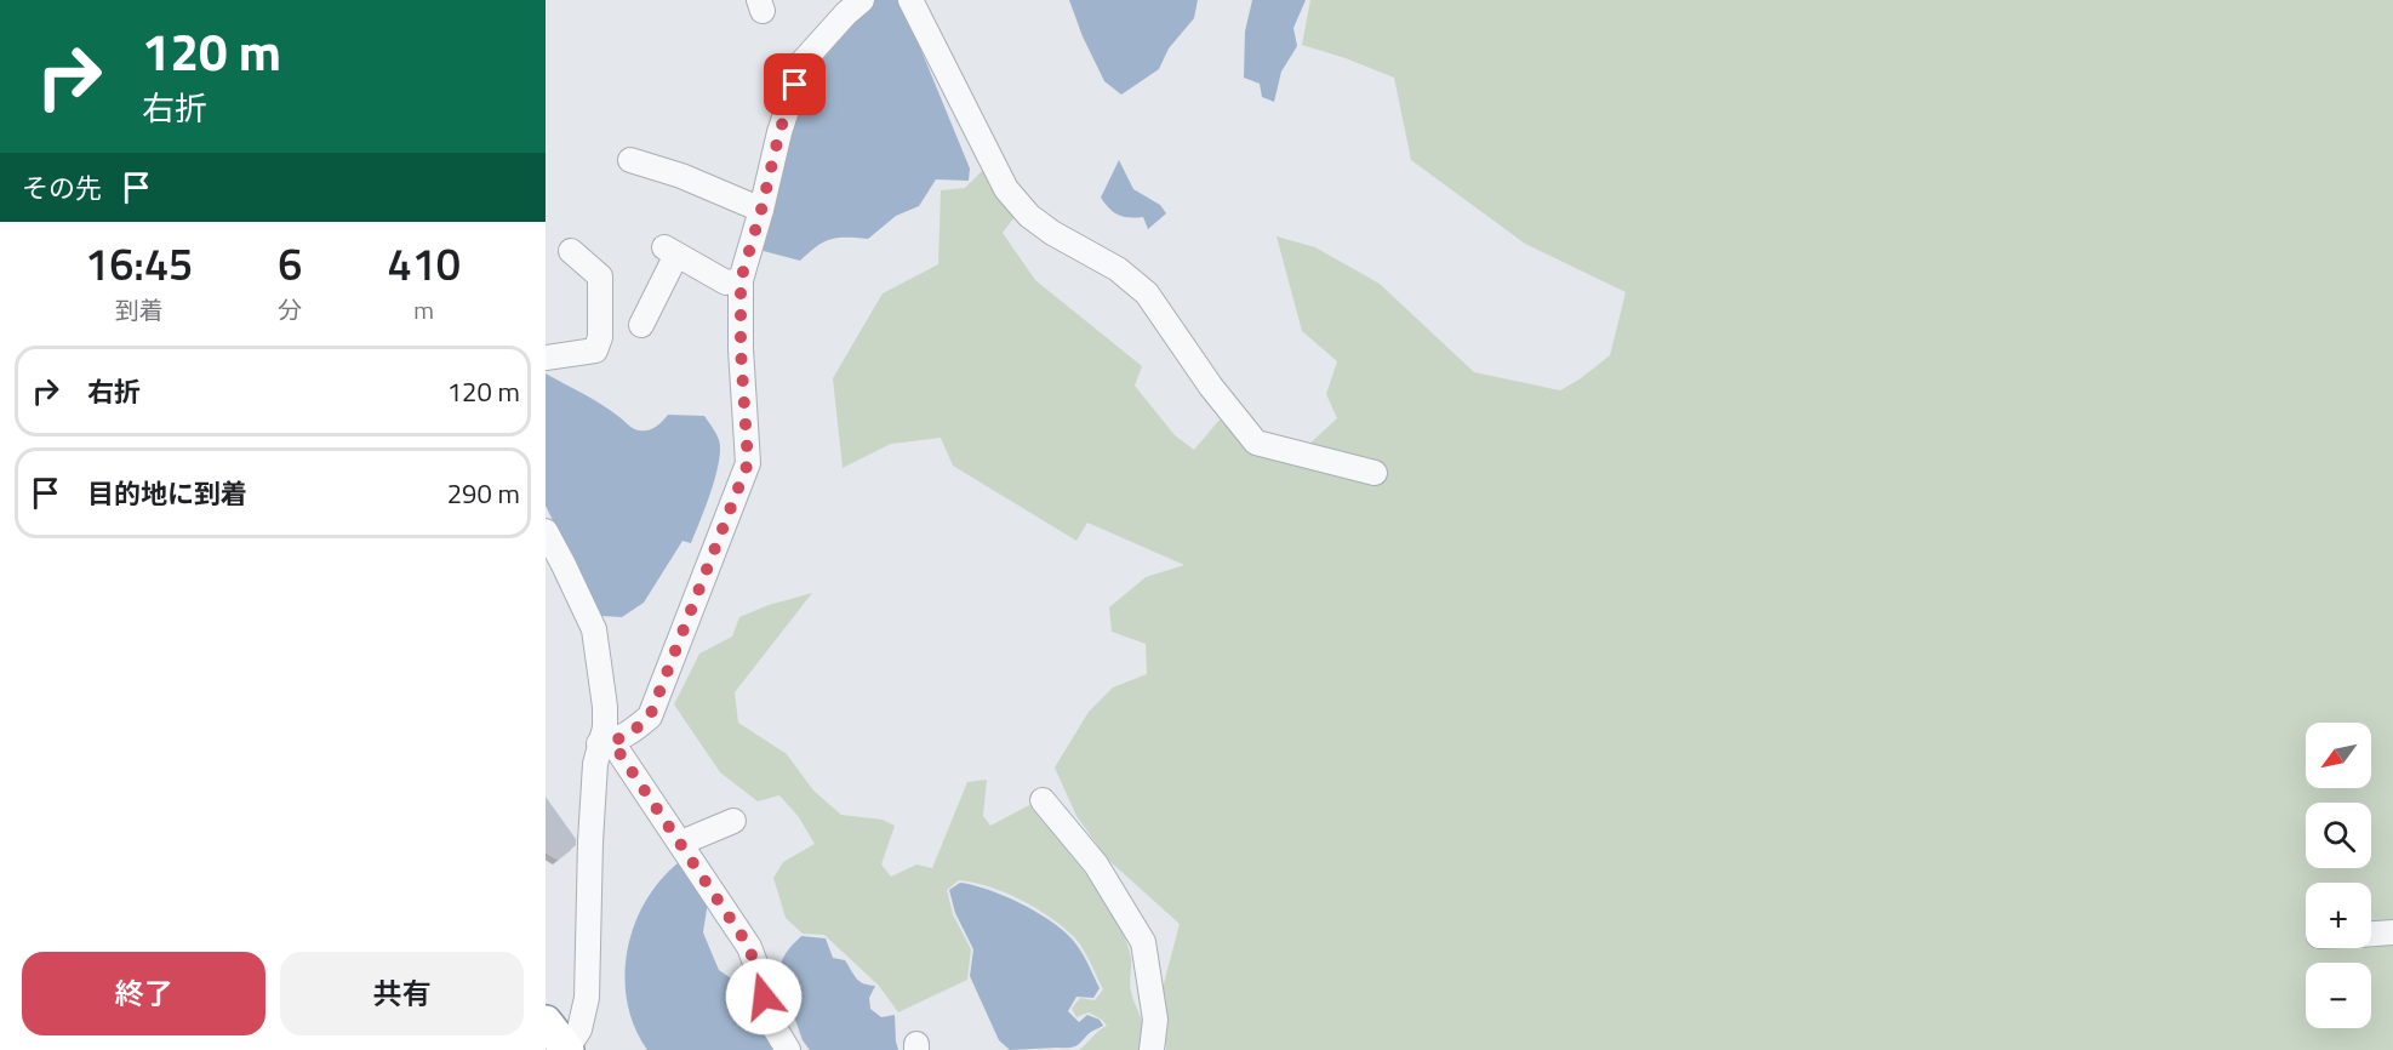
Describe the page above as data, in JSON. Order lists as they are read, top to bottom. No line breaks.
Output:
{"north":"bottom left","page":{"turn":["120 m","右折"],"then":"その先","eta":["16:45","到着","6","分","410","m"],"list":[{"name":"右折","value":"120 m"},{"name":"目的地に到着","value":"290 m"}],"map_buttons":["+","−"],"buttons":["終了","共有"]}}
